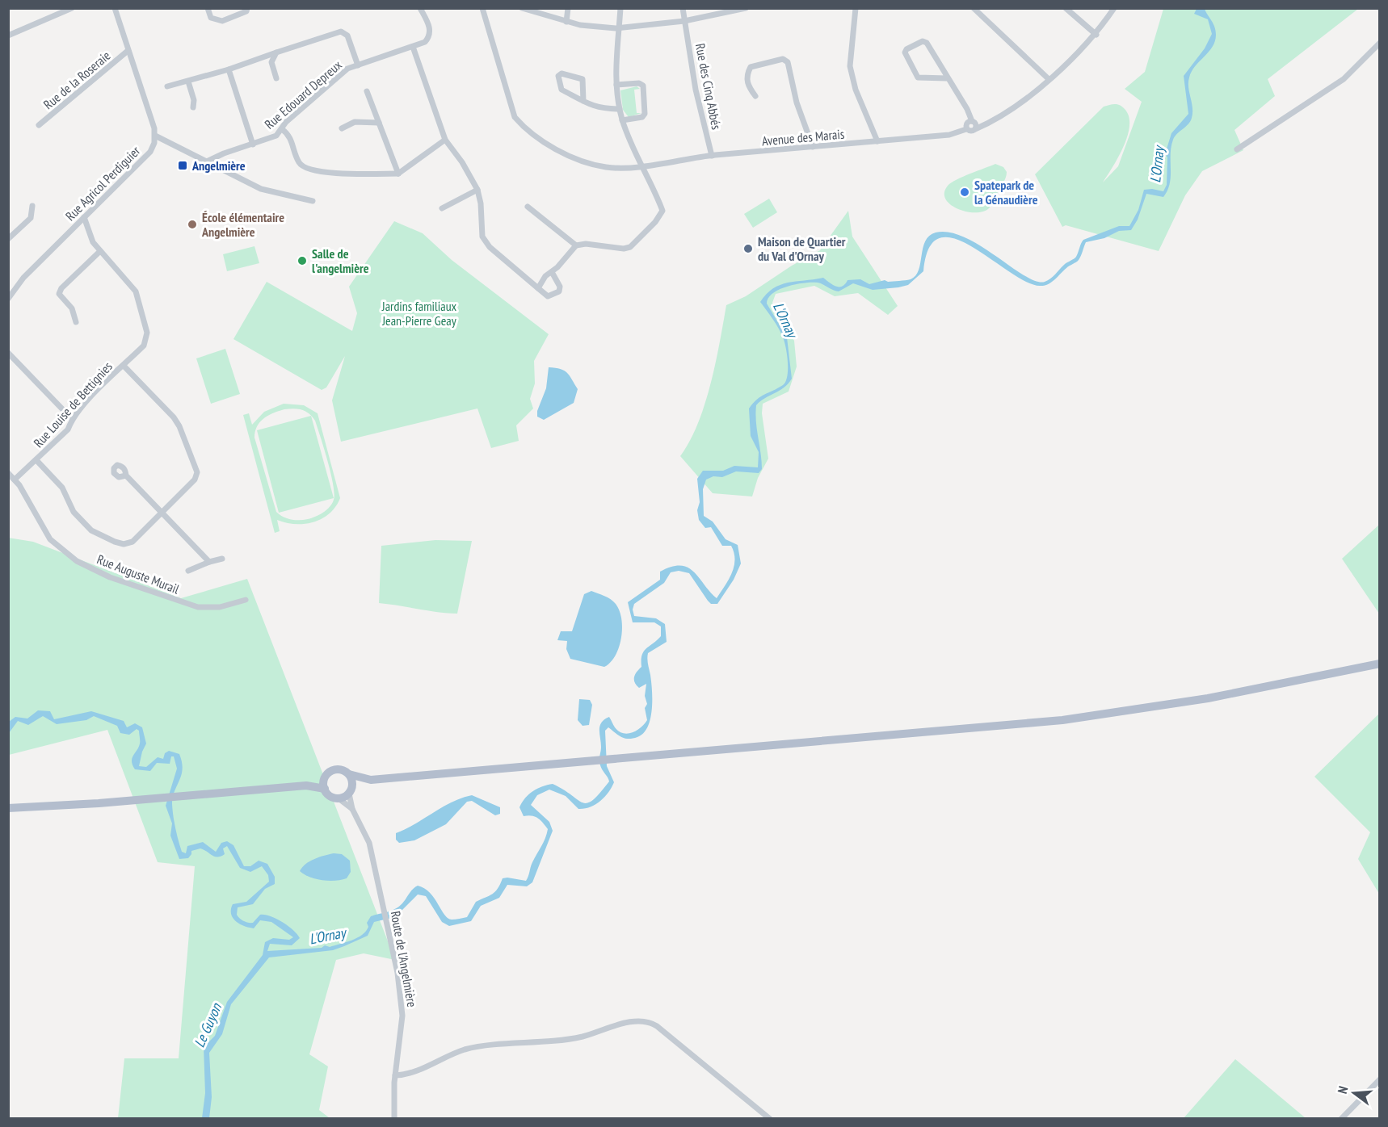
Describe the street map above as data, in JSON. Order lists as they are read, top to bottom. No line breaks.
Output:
{"streets":{"street":["Rue de la Roseraie","Rue des Cinq Abbés","Rue Edouard Depreux","Avenue des Marais","Rue Agricol Perdiguier","Rue Louise de Bettignies","Rue Auguste Murail","Route de l'Angelmière"]},"crossings":[["Rue des Cinq Abbés","Avenue des Marais"],["Rue Agricol Perdiguier","Rue Louise de Bettignies"],["Rue Louise de Bettignies","Rue Auguste Murail"]],"water":["L'Ornay","Le Guyon"],"parks":["Jardins familiaux Jean-Pierre Geay"],"places":{"transit":["Angelmière"],"other":["Spatepark de la Génaudière","École élémentaire Angelmière","Maison de Quartier du Val d'Ornay","Salle de l'angelmière"]},"north":"left"}
